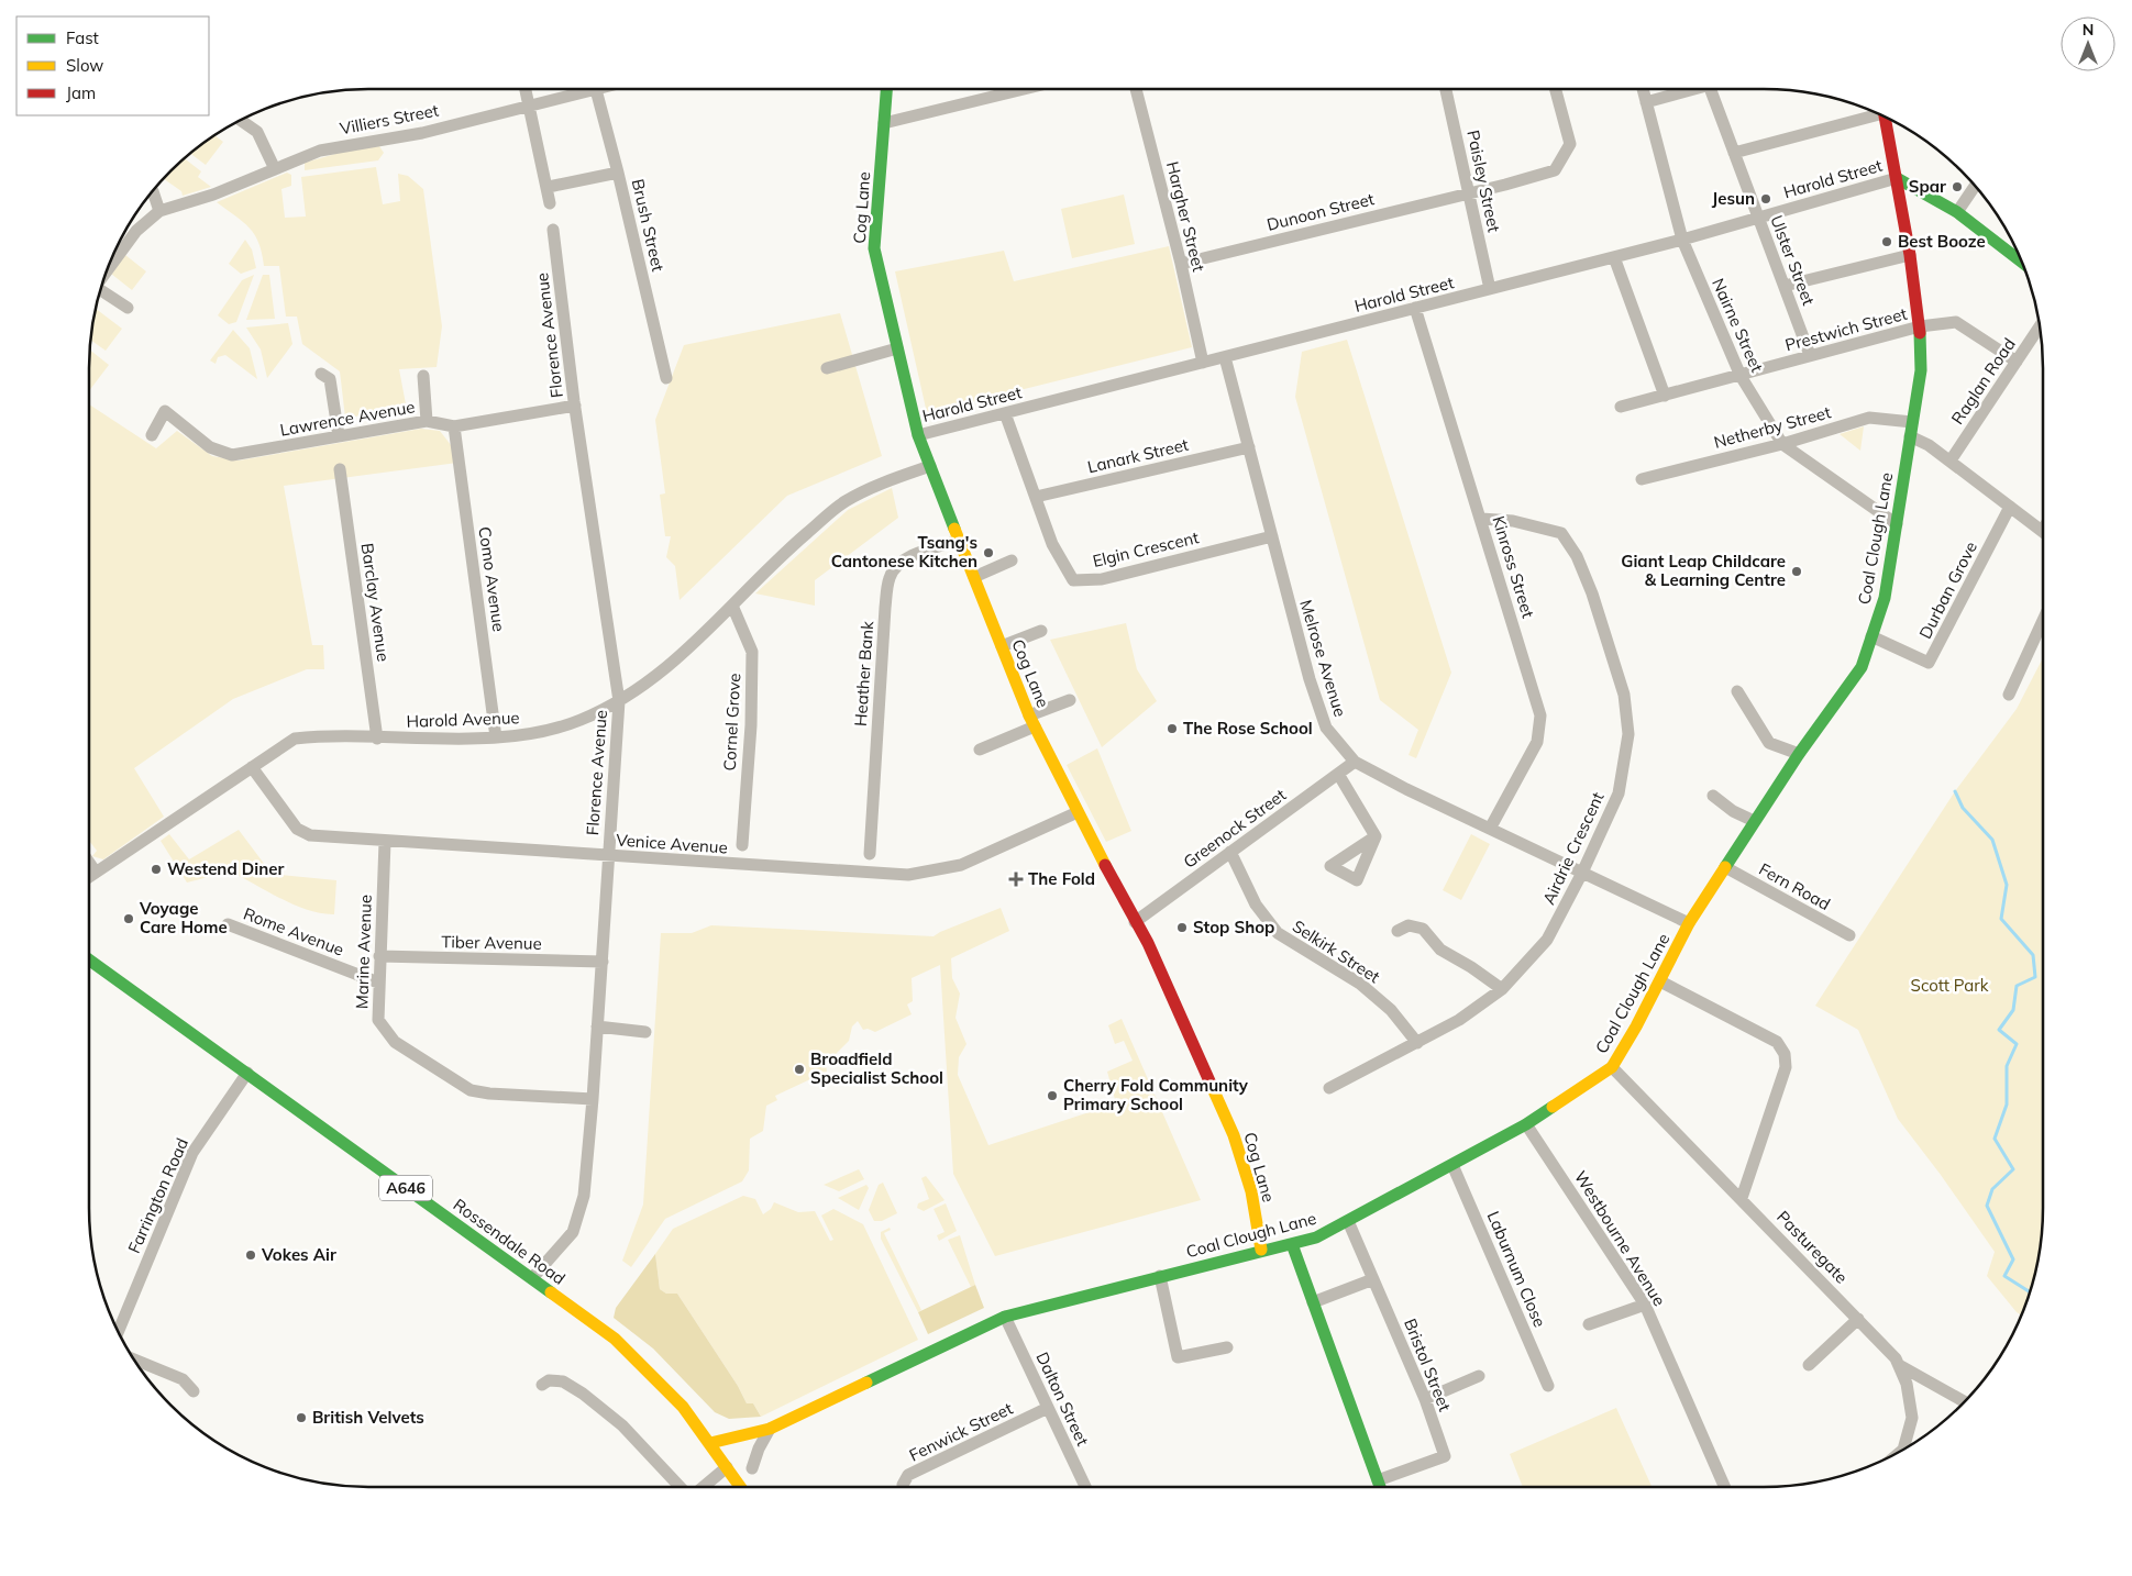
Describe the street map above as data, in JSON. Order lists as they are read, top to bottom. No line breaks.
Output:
{"streets":{"main road":["Cog Lane","Coal Clough Lane","A646","Rossendale Road"],"street":["Villiers Street","Harold Street","Paisley Street","Dunoon Street","Hargher Street","Brush Street","Ulster Street","Nairne Street","Prestwich Street","Florence Avenue","Raglan Road","Lawrence Avenue","Netherby Street","Lanark Street","Elgin Crescent","Kinross Street","Como Avenue","Durban Grove","Barclay Avenue","Melrose Avenue","Heather Bank","Harold Avenue","Cornel Grove","Greenock Street","Venice Avenue","Airdrie Crescent","Fern Road","Rome Avenue","Tiber Avenue","Marine Avenue","Selkirk Street","Farrington Road","Westbourne Avenue","Pasturegate","Laburnum Close","Bristol Street","Dalton Street","Fenwick Street"]},"crossings":[["Harold Street","Paisley Street"],["Harold Street","Cog Lane"],["Harold Street","Hargher Street"],["Harold Street","Ulster Street"],["Harold Street","Nairne Street"],["Harold Street","Coal Clough Lane"],["Harold Street","Elgin Crescent"],["Harold Street","Kinross Street"],["Harold Street","Melrose Avenue"],["Paisley Street","Dunoon Street"],["Cog Lane","Coal Clough Lane"],["Cog Lane","Heather Bank"],["Cog Lane","Harold Avenue"],["Cog Lane","Greenock Street"],["Cog Lane","Venice Avenue"],["Dunoon Street","Hargher Street"],["Ulster Street","Prestwich Street"],["Nairne Street","Prestwich Street"],["Nairne Street","Netherby Street"],["Nairne Street","Coal Clough Lane"],["Prestwich Street","Raglan Road"],["Prestwich Street","Coal Clough Lane"],["Florence Avenue","Lawrence Avenue"],["Florence Avenue","Harold Avenue"],["Florence Avenue","Venice Avenue"],["Florence Avenue","Tiber Avenue"],["Florence Avenue","Marine Avenue"],["Florence Avenue","Rossendale Road"],["Lawrence Avenue","Como Avenue"],["Netherby Street","Coal Clough Lane"],["Lanark Street","Elgin Crescent"],["Lanark Street","Melrose Avenue"],["Coal Clough Lane","Durban Grove"],["Coal Clough Lane","Melrose Avenue"],["Coal Clough Lane","Fern Road"],["Coal Clough Lane","Westbourne Avenue"],["Coal Clough Lane","Rossendale Road"],["Coal Clough Lane","Pasturegate"],["Coal Clough Lane","Laburnum Close"],["Coal Clough Lane","Bristol Street"],["Coal Clough Lane","Dalton Street"],["Elgin Crescent","Melrose Avenue"],["Kinross Street","Melrose Avenue"],["Kinross Street","Airdrie Crescent"],["Como Avenue","Harold Avenue"],["Barclay Avenue","Harold Avenue"],["Melrose Avenue","Greenock Street"],["Melrose Avenue","Airdrie Crescent"],["Harold Avenue","Cornel Grove"],["Harold Avenue","Venice Avenue"],["Greenock Street","Selkirk Street"],["Venice Avenue","Marine Avenue"],["Airdrie Crescent","Selkirk Street"],["Rome Avenue","Marine Avenue"],["Tiber Avenue","Marine Avenue"],["Farrington Road","Rossendale Road"],["Dalton Street","Fenwick Street"]],"parks":["Scott Park"],"places":{"other":["Spar","Jesun","Best Booze","Tsang's Cantonese Kitchen","Giant Leap Childcare & Learning Centre","The Rose School","Westend Diner","Voyage Care Home","Stop Shop","Broadfield Specialist School","Cherry Fold Community Primary School","Vokes Air","British Velvets"],"health":["The Fold"]},"legend":["Fast","Slow","Jam"],"north":"top"}
